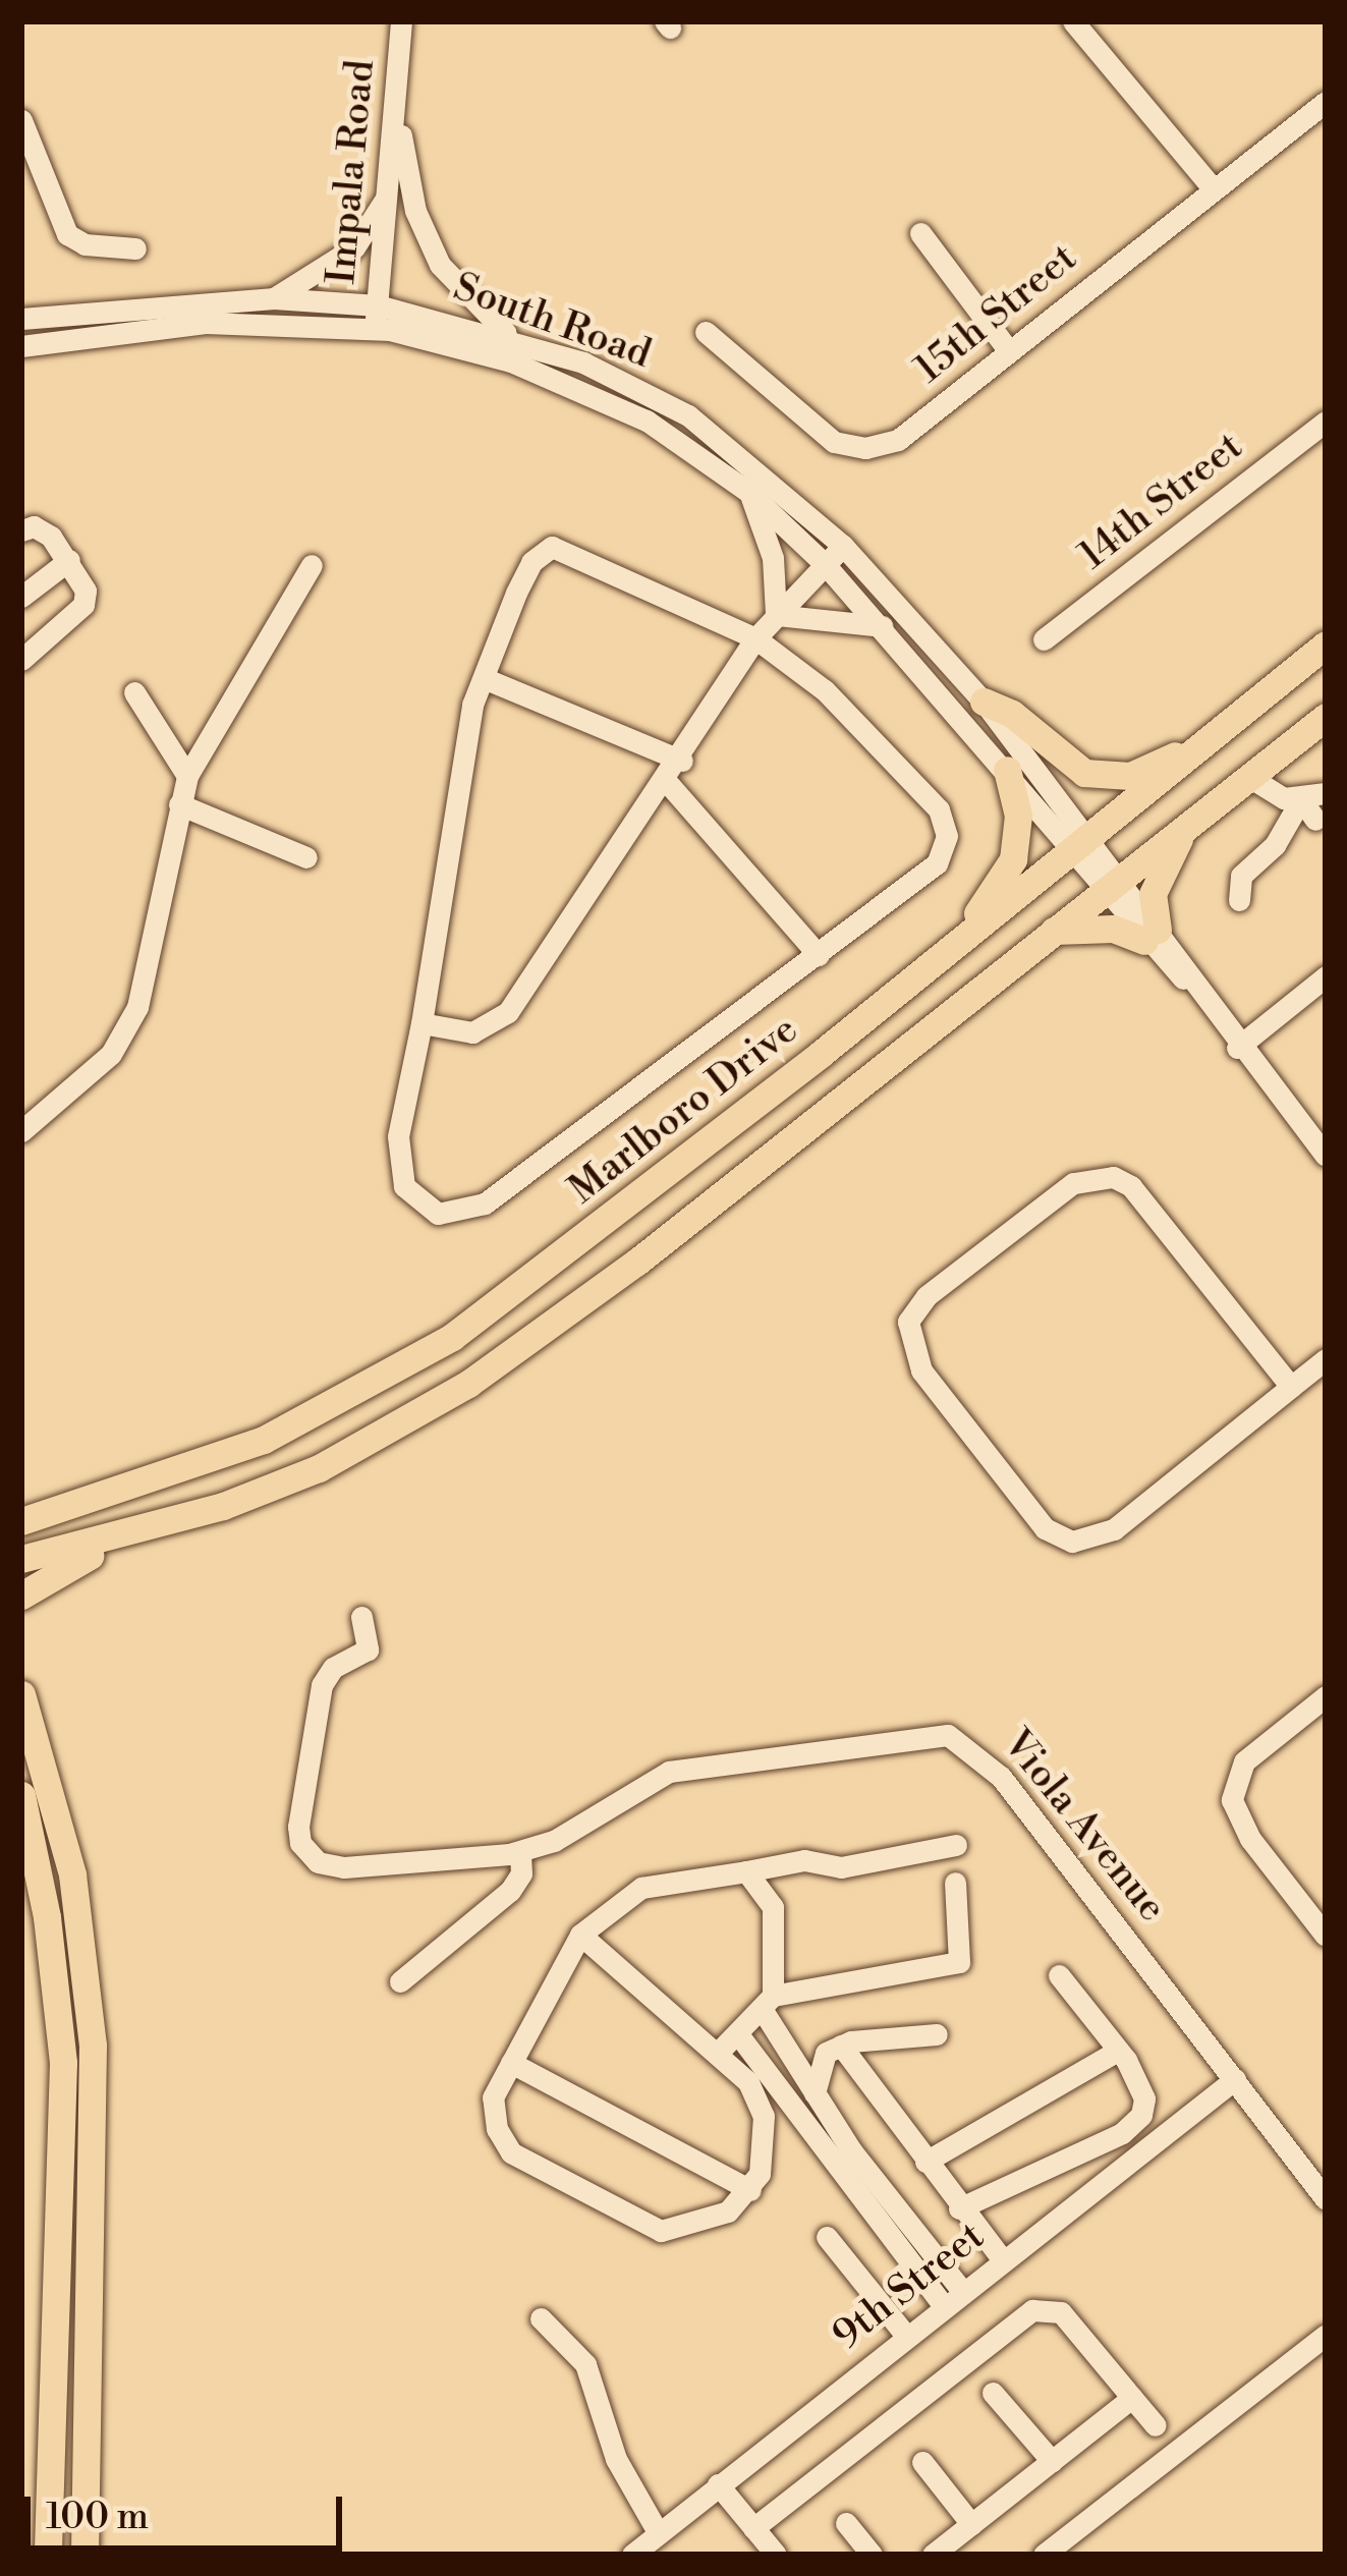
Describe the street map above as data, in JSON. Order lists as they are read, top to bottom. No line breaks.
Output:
{"streets":{"main road":["Marlboro Drive"],"street":["Impala Road","15th Street","South Road","14th Street","Viola Avenue","9th Street"]},"crossings":[["Impala Road","South Road"],["South Road","Marlboro Drive"],["Viola Avenue","9th Street"]],"scale_bar":"100 m"}
